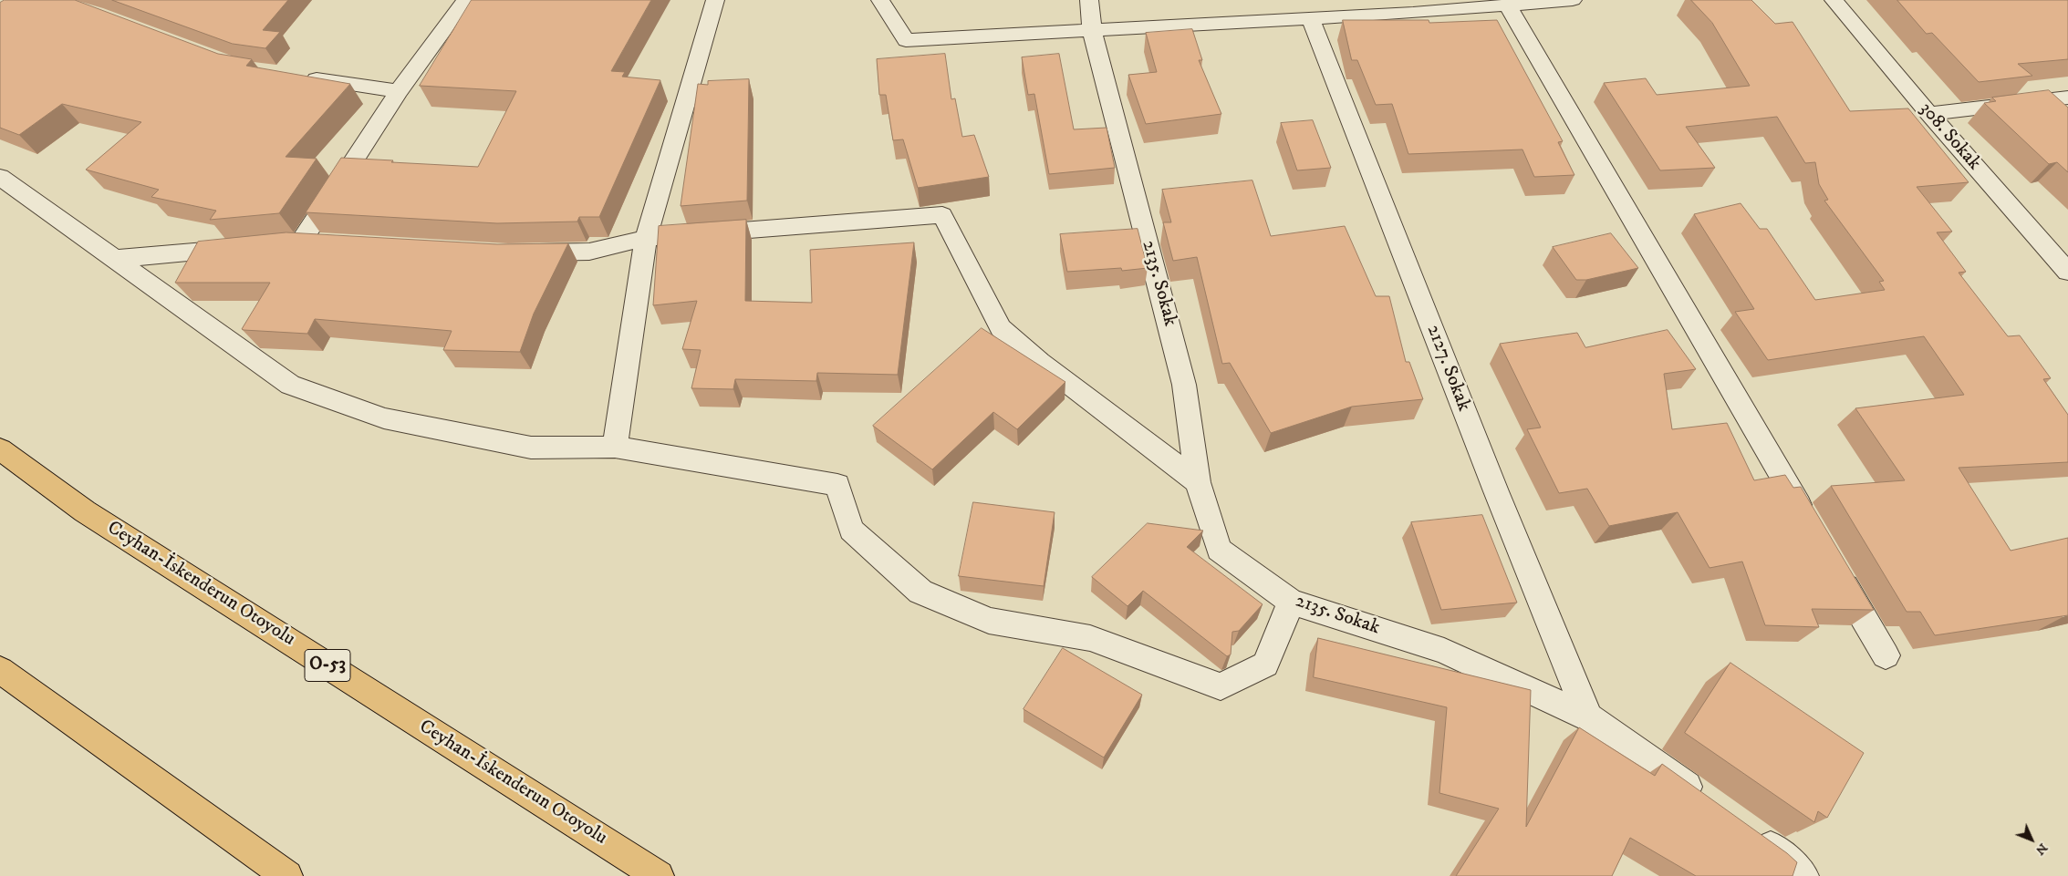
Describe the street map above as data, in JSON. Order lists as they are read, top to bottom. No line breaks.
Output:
{"streets":{"highway":["Ceyhan-İskenderun Otoyolu","O-53"],"street":["308. Sokak","2135. Sokak","2127. Sokak"]},"crossings":[["2135. Sokak","2127. Sokak"]],"north":"bottom right"}
